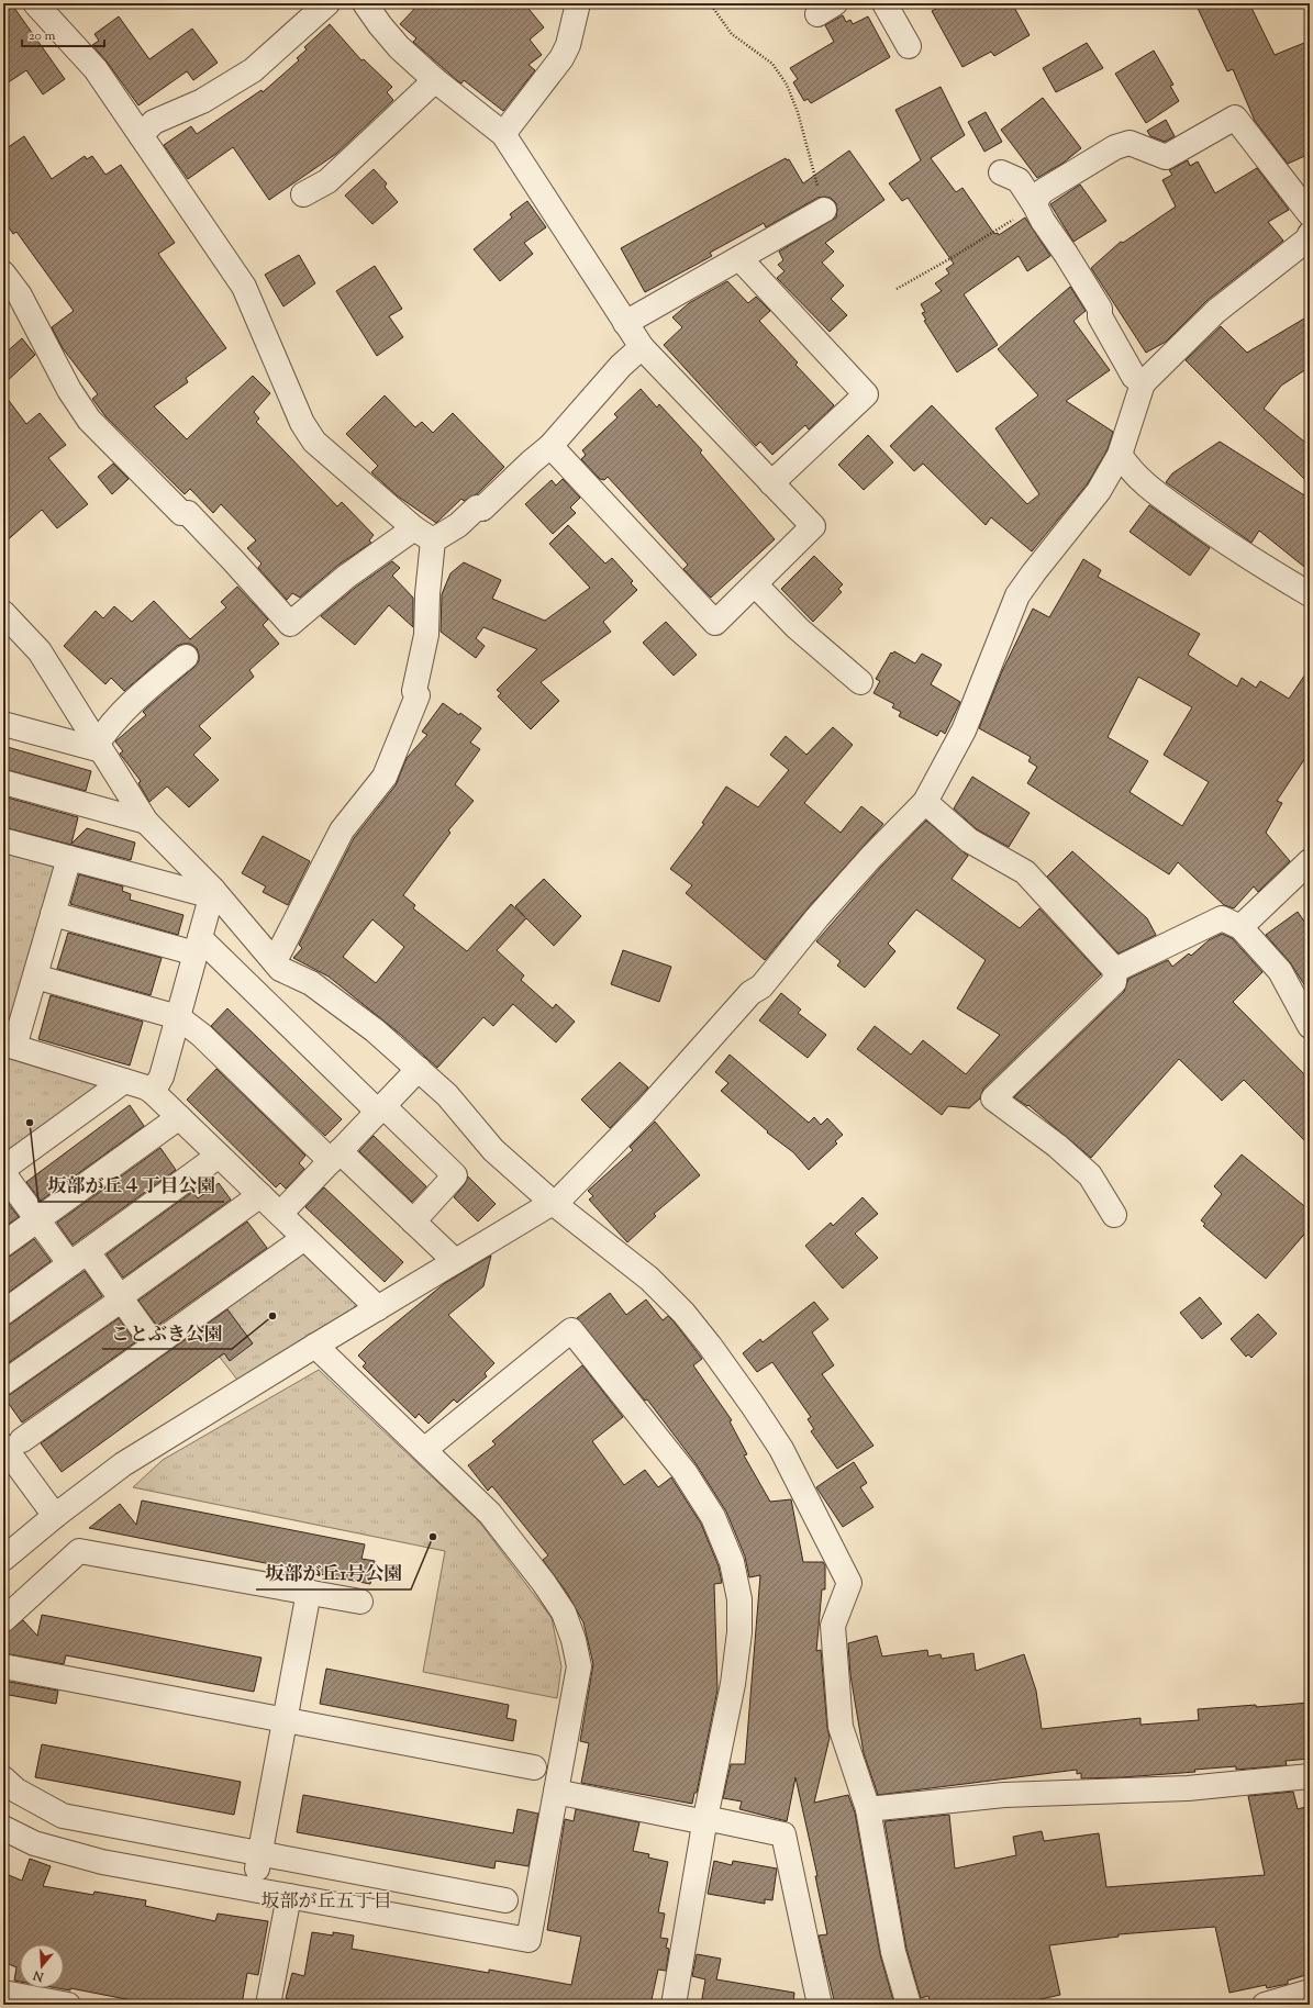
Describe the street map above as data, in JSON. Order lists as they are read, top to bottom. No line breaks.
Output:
{"districts":["坂部が丘五丁目"],"places":["坂部が丘４丁目公園","ことぶき公園","坂部が丘1号公園"],"scale_bar":"20 m","north":"bottom"}
